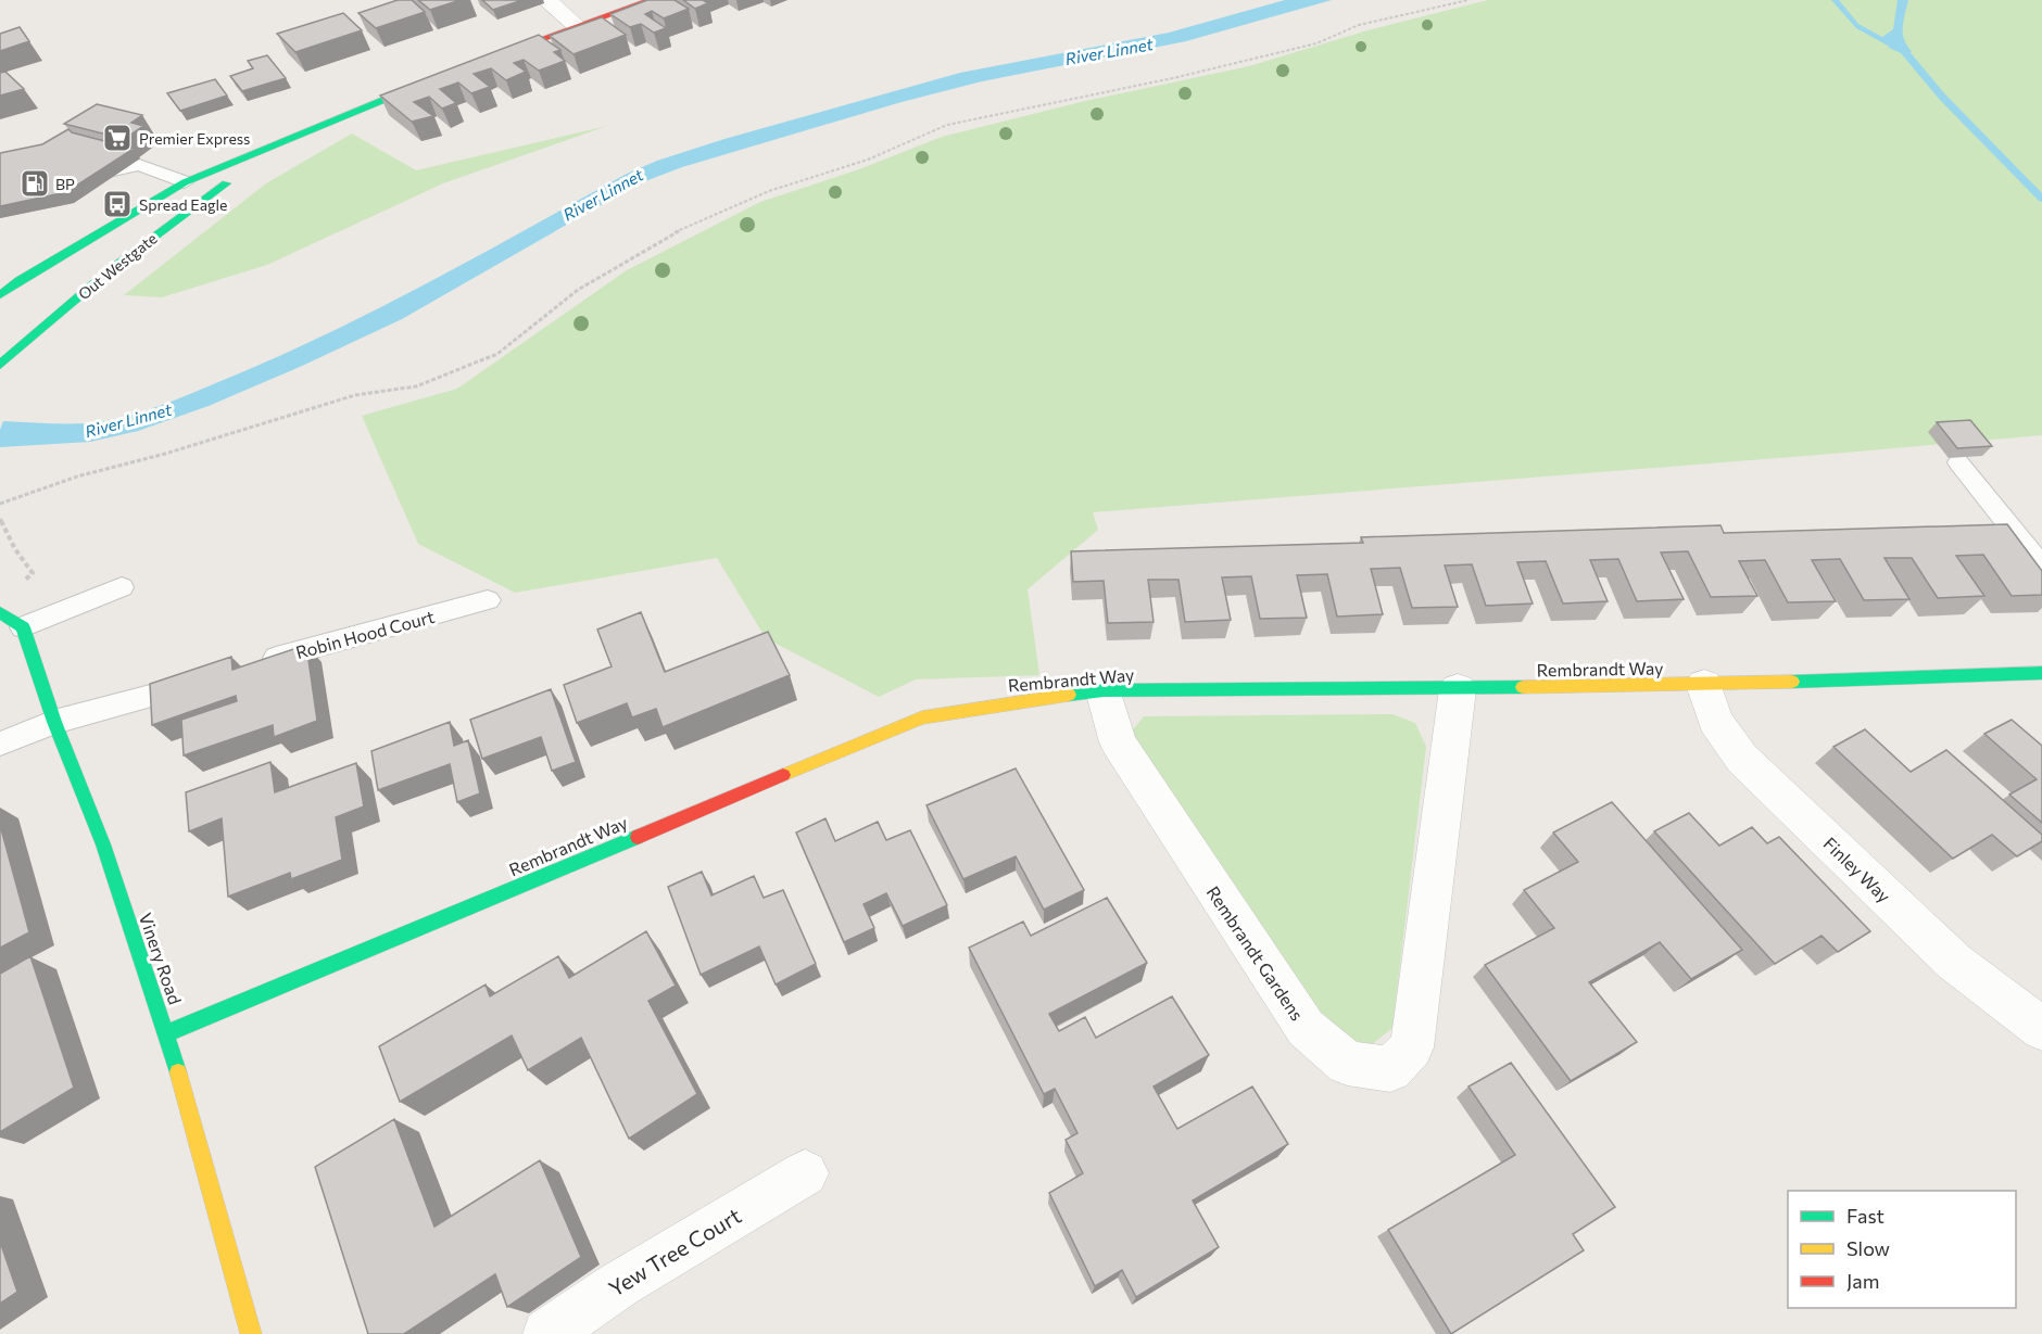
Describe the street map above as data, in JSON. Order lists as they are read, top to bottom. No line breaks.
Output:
{"streets":{"street":["Out Westgate","Rembrandt Way","Finley Way","Rembrandt Gardens","Vinery Road","Yew Tree Court"],"lane":["Robin Hood Court"]},"crossings":[["Rembrandt Way","Finley Way"],["Rembrandt Way","Rembrandt Gardens"],["Rembrandt Way","Vinery Road"]],"water":["River Linnet"],"places":{"supermarket":["Premier Express"],"fuel station":["BP"],"bus stop":["Spread Eagle"]},"legend":["Fast","Slow","Jam"]}
